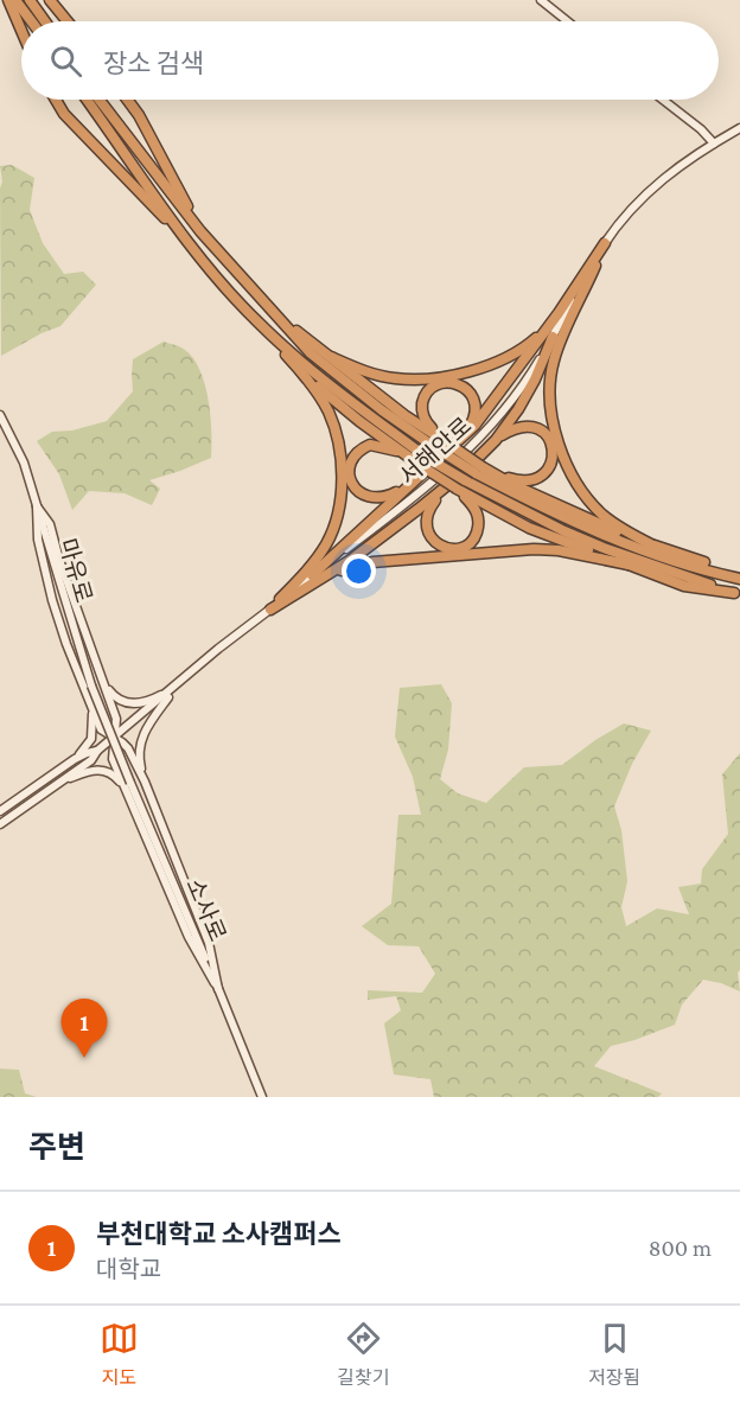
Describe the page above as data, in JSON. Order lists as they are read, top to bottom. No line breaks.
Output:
{"streets":{"main road":["서해안로","마유로","소사로"]},"crossings":[["서해안로","마유로"],["서해안로","소사로"],["마유로","소사로"]],"page":{"search":"장소 검색","pins":"1","heading":"주변","list":[{"mark":"1","name":"부천대학교 소사캠퍼스","note":"대학교","value":"800 m"}],"nav":["지도","길찾기","저장됨"]}}
